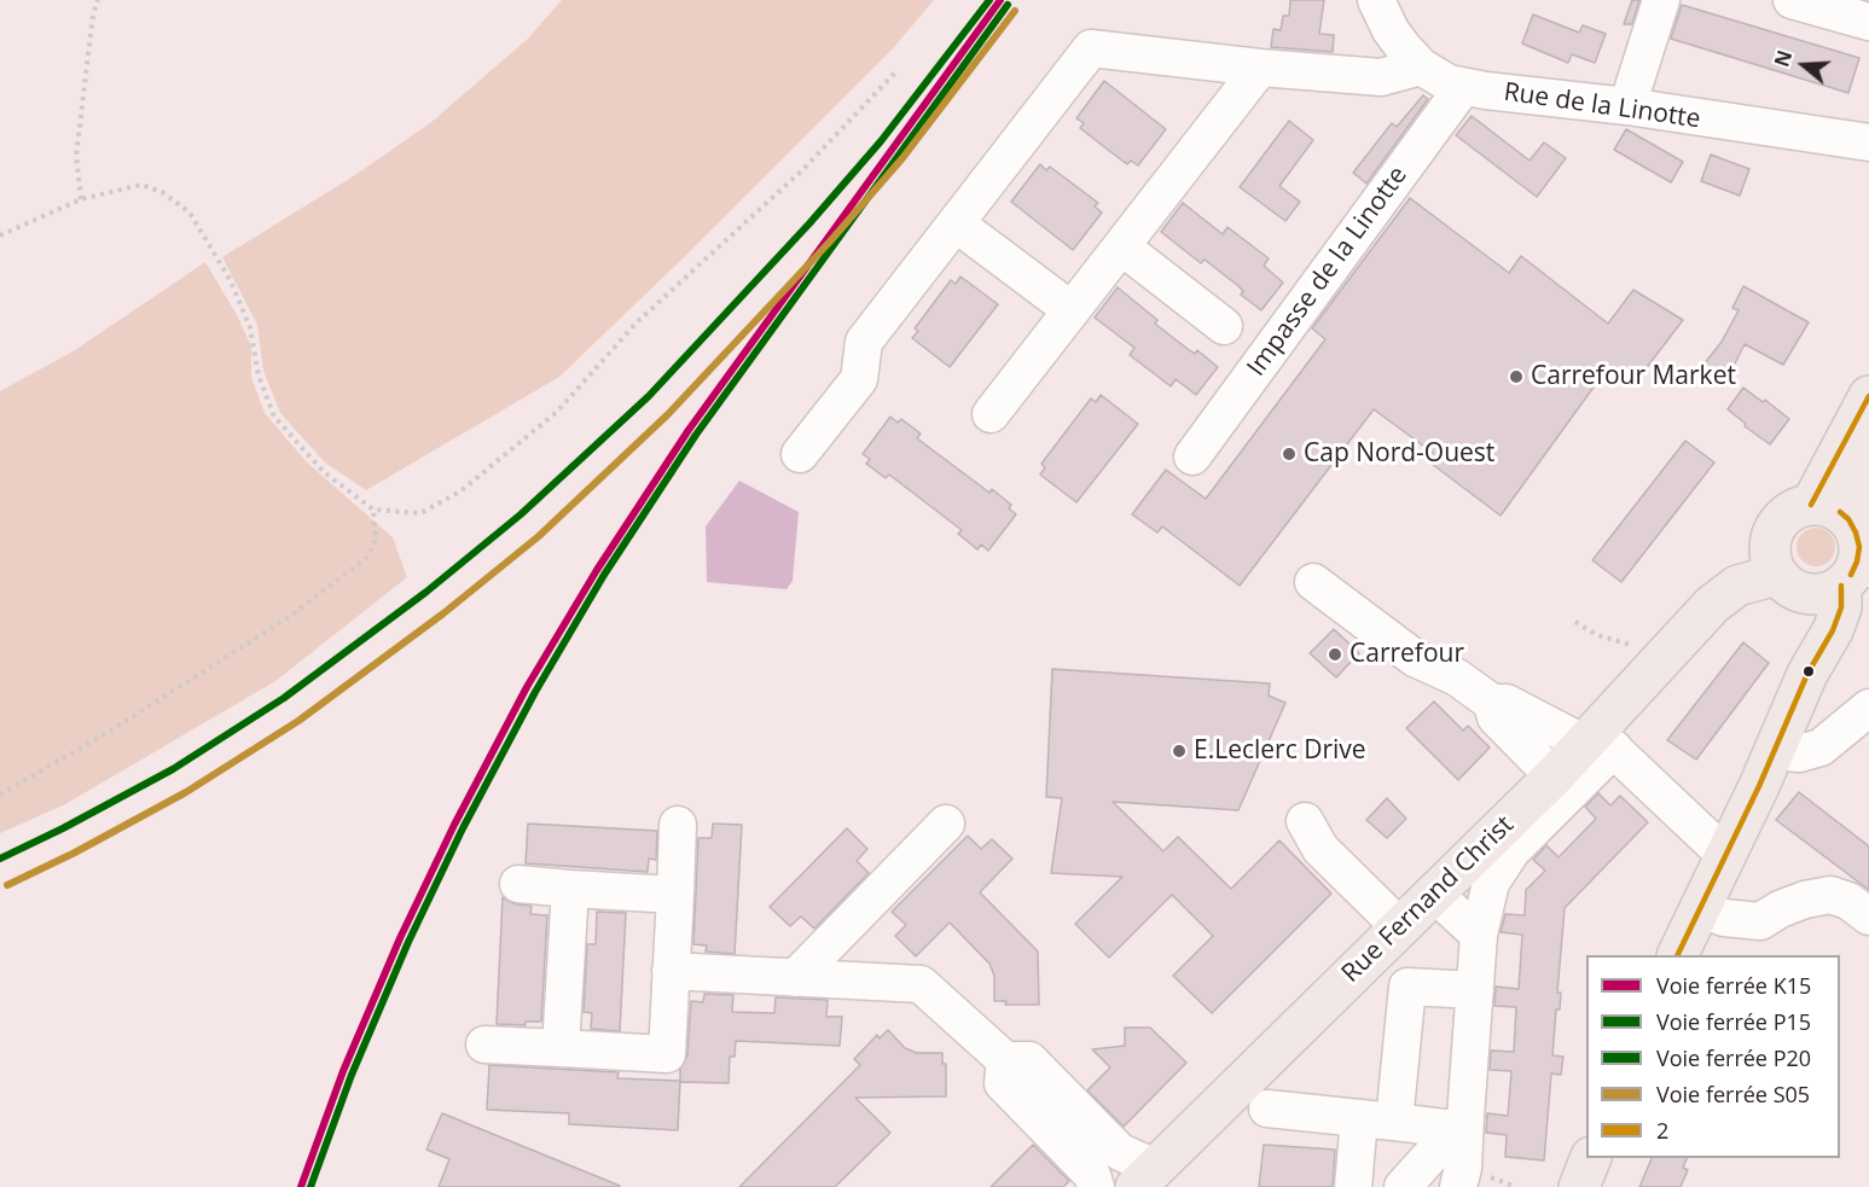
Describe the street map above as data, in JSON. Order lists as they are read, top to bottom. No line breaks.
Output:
{"streets":{"main road":["Rue Fernand Christ"],"street":["Rue de la Linotte","Impasse de la Linotte"]},"crossings":[["Rue de la Linotte","Impasse de la Linotte"]],"places":["Carrefour Market","Cap Nord-Ouest","Carrefour","E.Leclerc Drive"],"lines":["rail line K15","rail line P20","rail line P15","rail line S05","transit line 2"],"legend":["Voie ferrée K15","Voie ferrée P15","Voie ferrée P20","Voie ferrée S05","2"],"north":"left"}
